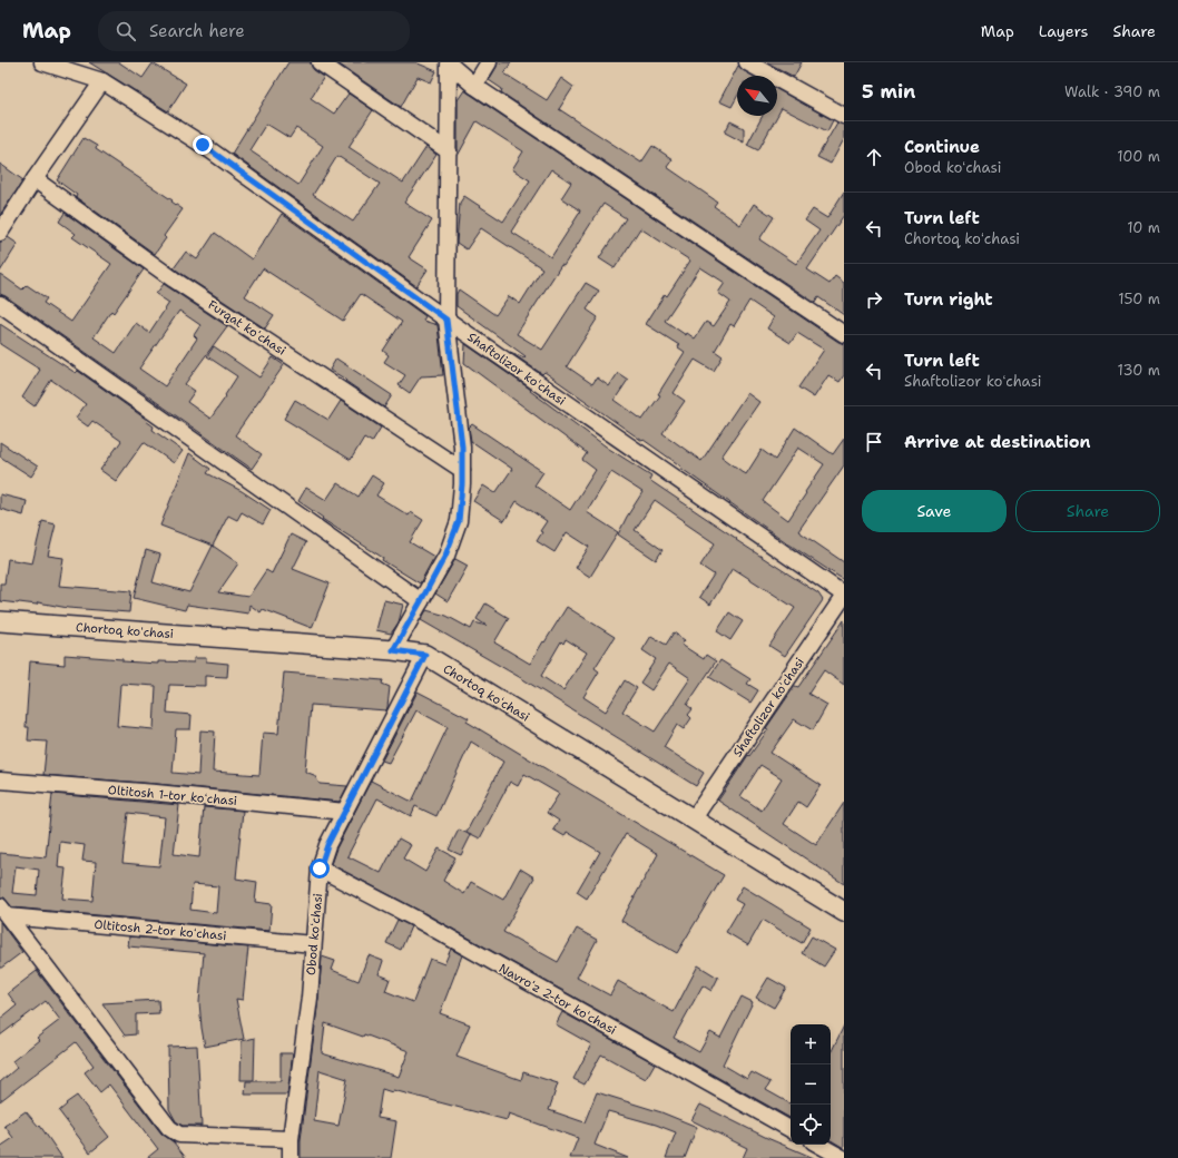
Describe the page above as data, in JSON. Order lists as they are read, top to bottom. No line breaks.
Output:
{"streets":{"main road":["Chortoq koʻchasi"],"street":["Furqat koʻchasi","Shaftolizor koʻchasi","Oltitosh 1-tor koʻchasi","Oltitosh 2-tor koʻchasi","Obod koʻchasi","Navroʻz 2-tor koʻchasi"]},"crossings":[["Shaftolizor koʻchasi","Chortoq koʻchasi"],["Chortoq koʻchasi","Obod koʻchasi"],["Oltitosh 1-tor koʻchasi","Obod koʻchasi"],["Oltitosh 2-tor koʻchasi","Obod koʻchasi"],["Obod koʻchasi","Navroʻz 2-tor koʻchasi"]],"north":"top left","page":{"header":"Map","search":"Search here","nav":["Map","Layers","Share"],"heading":["5 min","Walk · 390 m"],"list":[["Continue","Obod koʻchasi","100 m"],["Turn left","Chortoq koʻchasi","10 m"],["Turn right","150 m"],["Turn left","Shaftolizor koʻchasi","130 m"],"Arrive at destination"],"buttons":["Save","Share"],"map_buttons":["+","−"]}}
